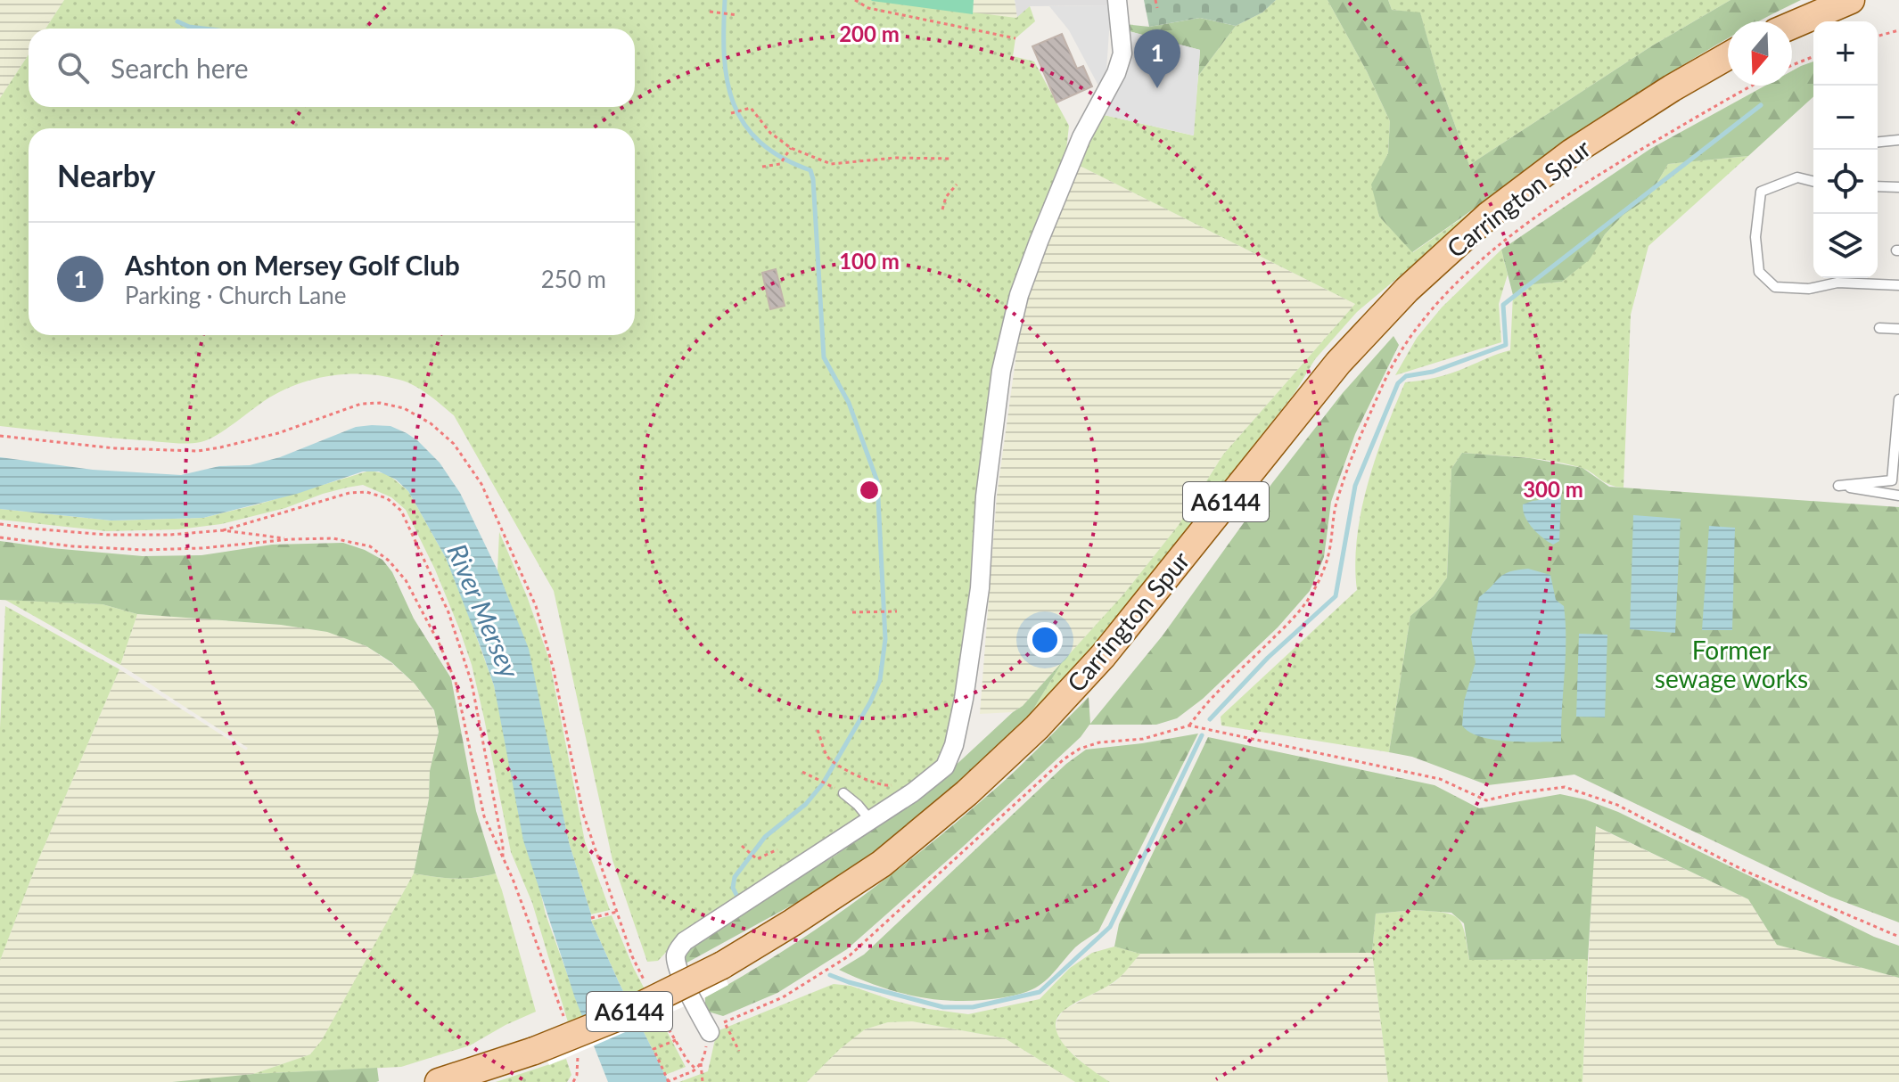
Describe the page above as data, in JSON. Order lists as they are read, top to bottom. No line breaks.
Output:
{"streets":{"main road":["Carrington Spur","A6144"]},"water":["River Mersey"],"parks":["Former sewage works"],"north":"bottom","page":{"map_buttons":["+","−"],"search":"Search here","pins":"1","heading":"Nearby","list":[{"mark":"1","name":"Ashton on Mersey Golf Club","note":"Parking · Church Lane","value":"250 m"}]},"rings":["200 m","100 m","300 m"]}
